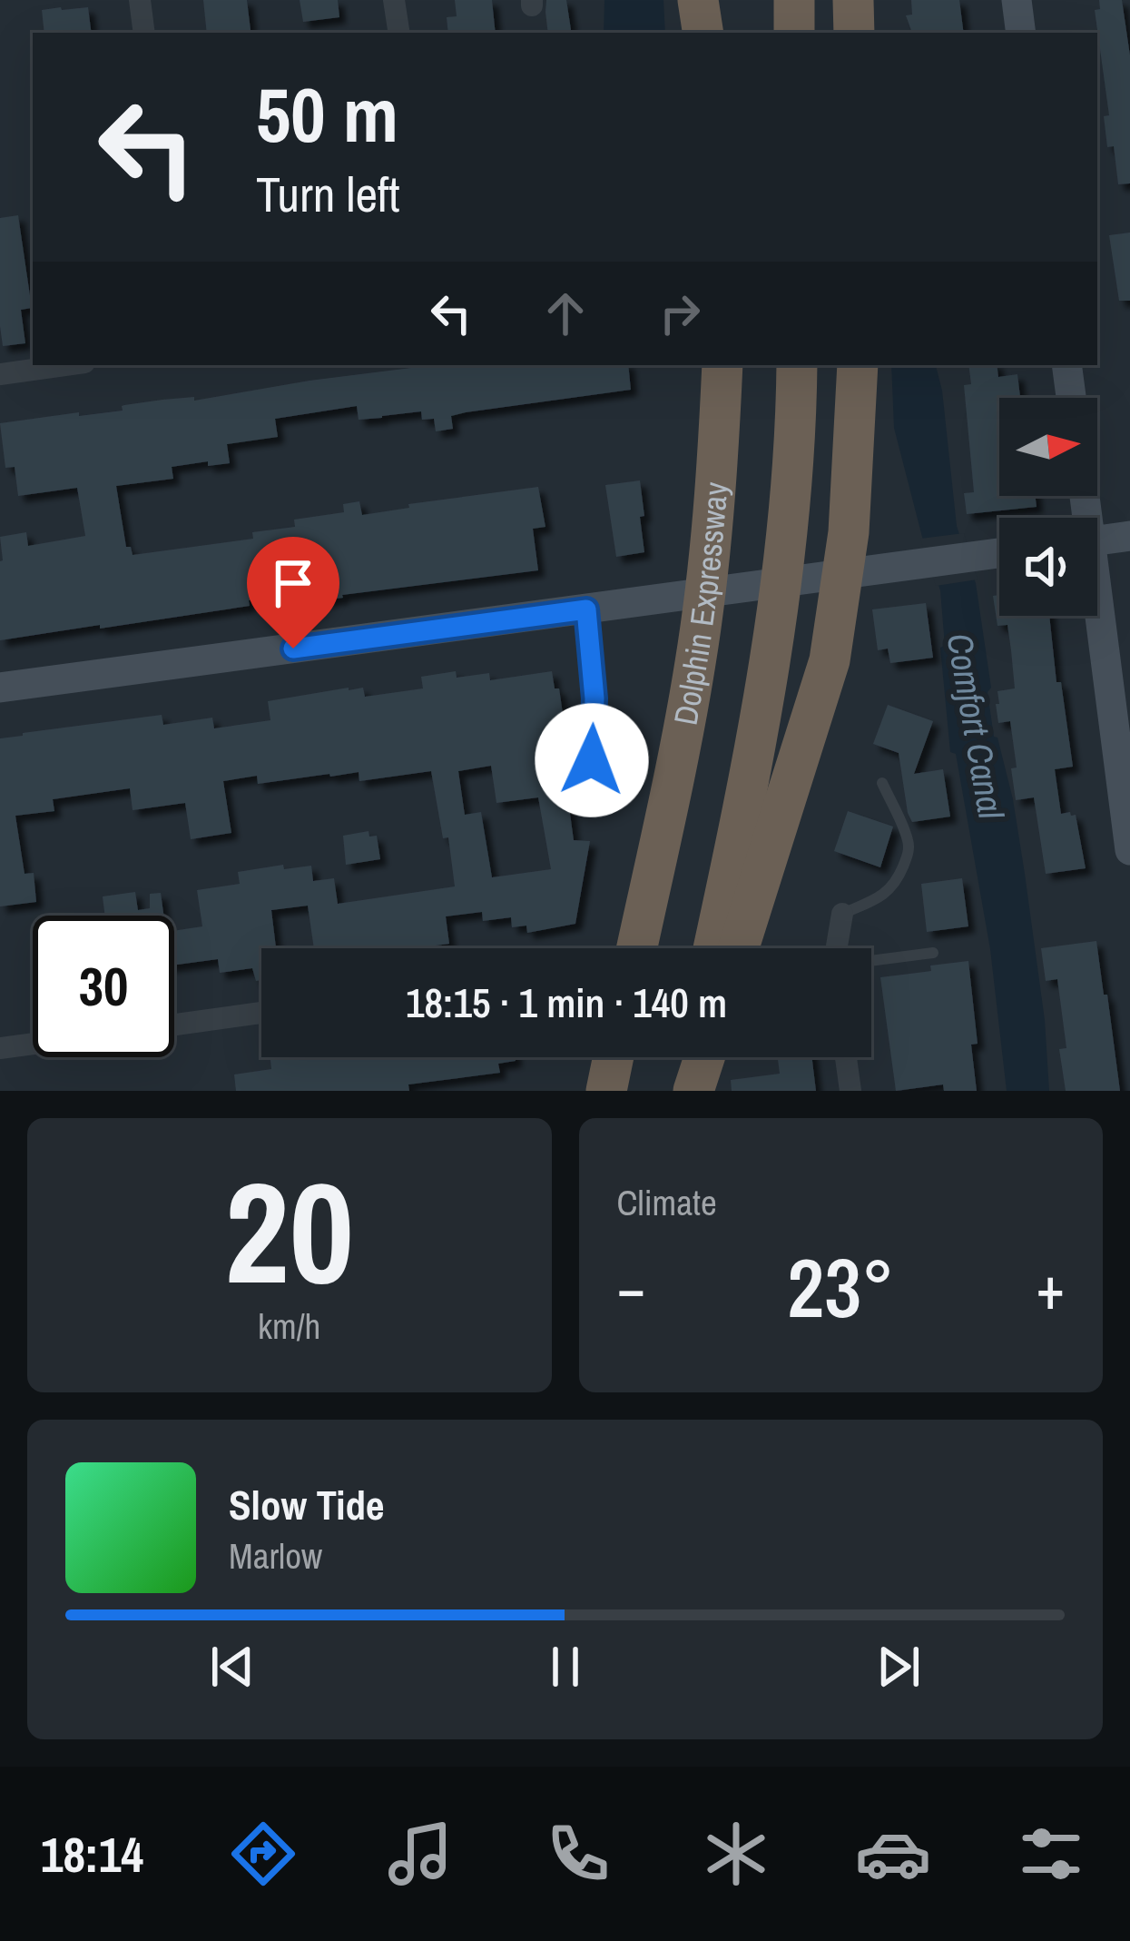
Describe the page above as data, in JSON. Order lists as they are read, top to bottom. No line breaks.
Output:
{"streets":{"highway":["Dolphin Expressway"]},"water":["Comfort Canal"],"north":"right","page":{"turn":["50 m","Turn left"],"limit":"30","trip":"18:15 · 1 min · 140 m","tile":[["20","km/h"],"Climate"],"heat":["−","23°","+"],"song":["Slow Tide","Marlow"],"tabs":"18:14"}}
